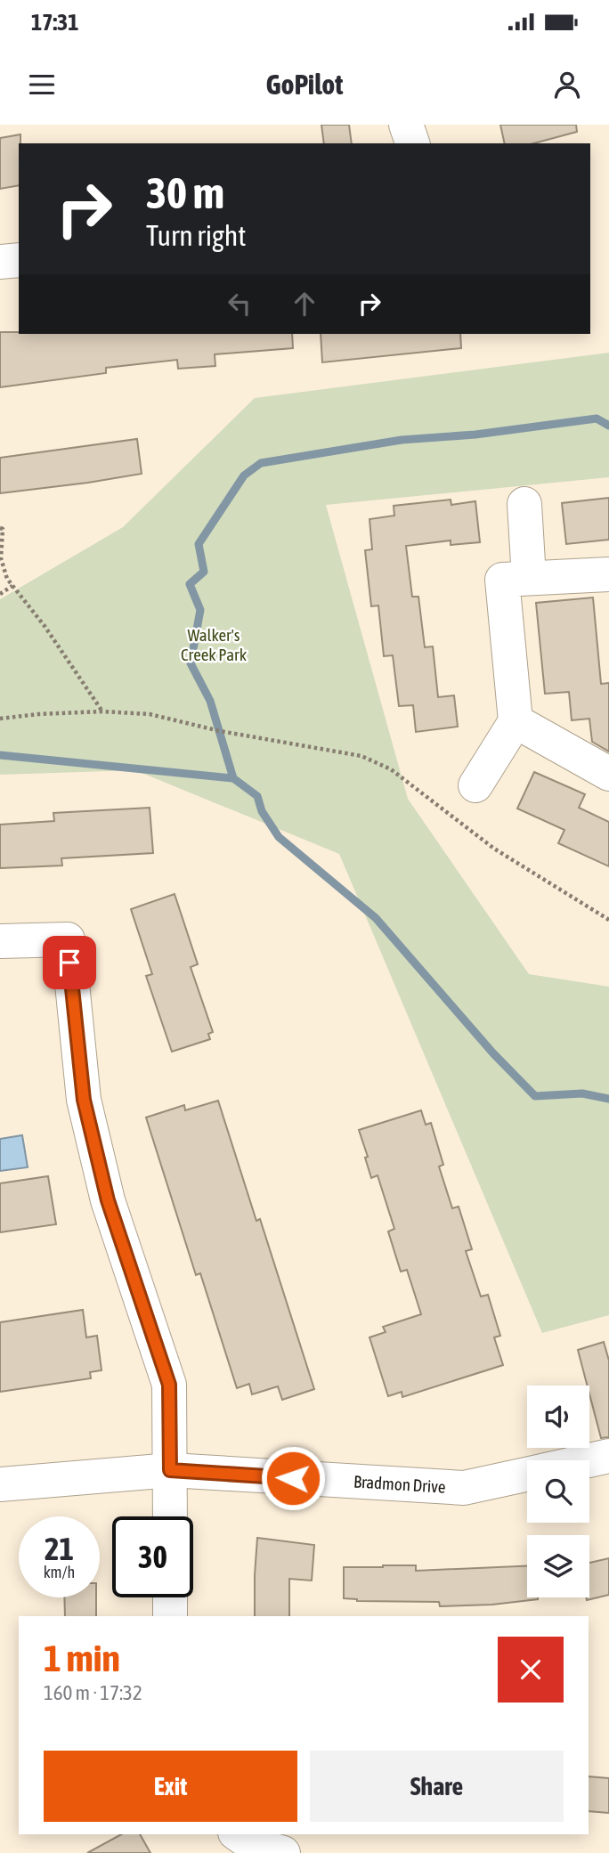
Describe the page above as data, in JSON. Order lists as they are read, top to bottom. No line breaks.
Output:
{"streets":{"street":["Bradmon Drive"]},"parks":["Walker's Creek Park"],"page":{"status":"17:31","header":"GoPilot","turn":["30 m","Turn right"],"speed":"21 km/h","limit":"30","heading":["1 min","160 m · 17:32"],"buttons":["Exit","Share"]}}
